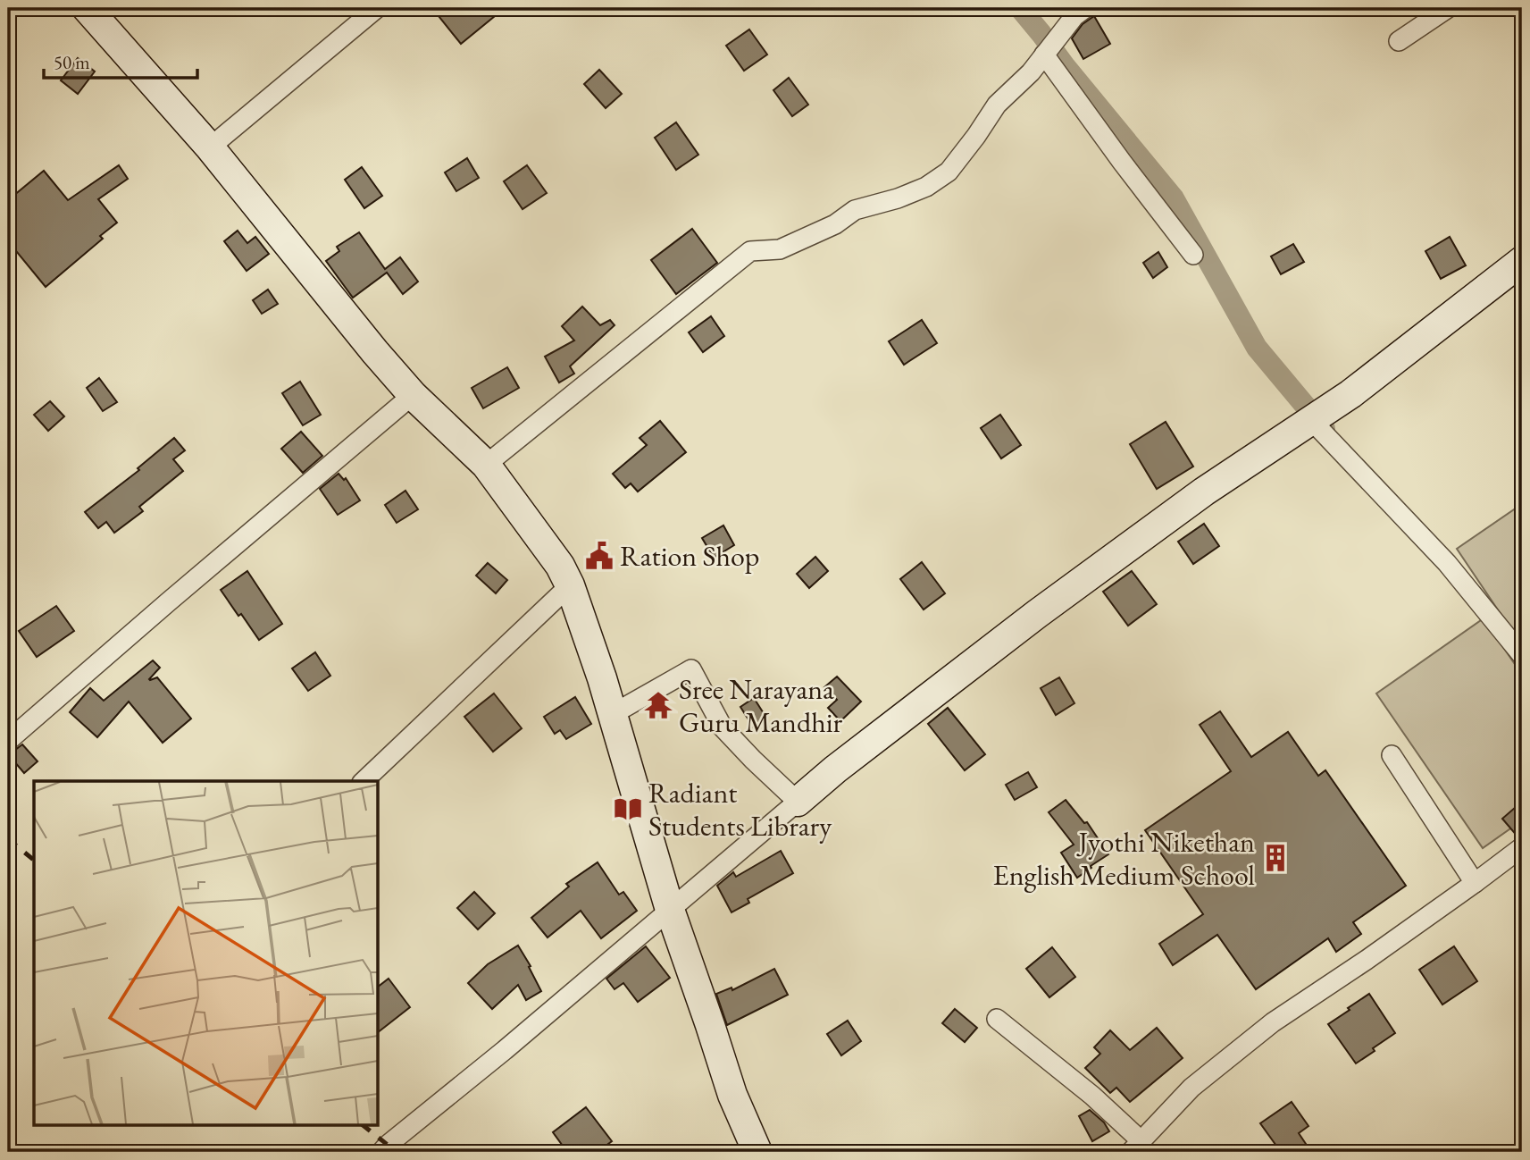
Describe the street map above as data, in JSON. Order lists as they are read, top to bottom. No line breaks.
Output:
{"places":{"public building":["Ration Shop"],"temple":["Sree Narayana Guru Mandhir"],"library":["Radiant Students Library"],"building":["Jyothi Nikethan English Medium School"]},"scale_bar":"50 m"}
